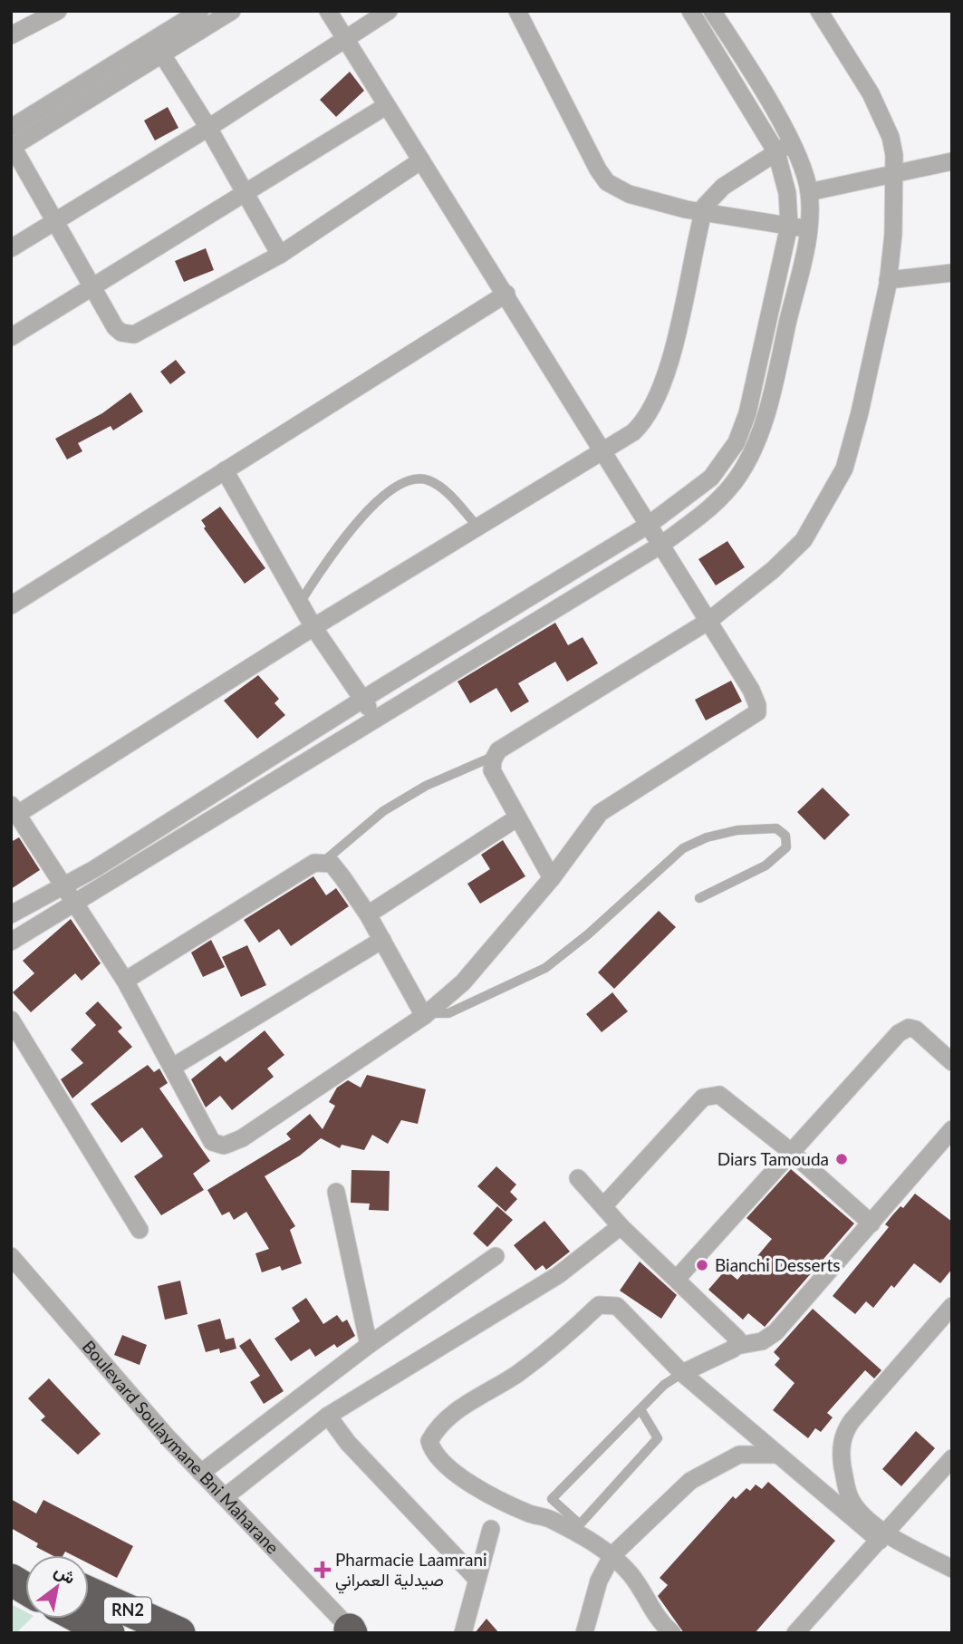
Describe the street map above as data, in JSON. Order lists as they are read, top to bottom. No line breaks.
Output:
{"streets":{"highway":["RN2"],"street":["Boulevard Soulaymane Bni Maharane"]},"places":{"other":["Diars Tamouda","Bianchi Desserts"],"health":["Pharmacie Laamrani صيدلية العمراني"]},"north":"top right"}
